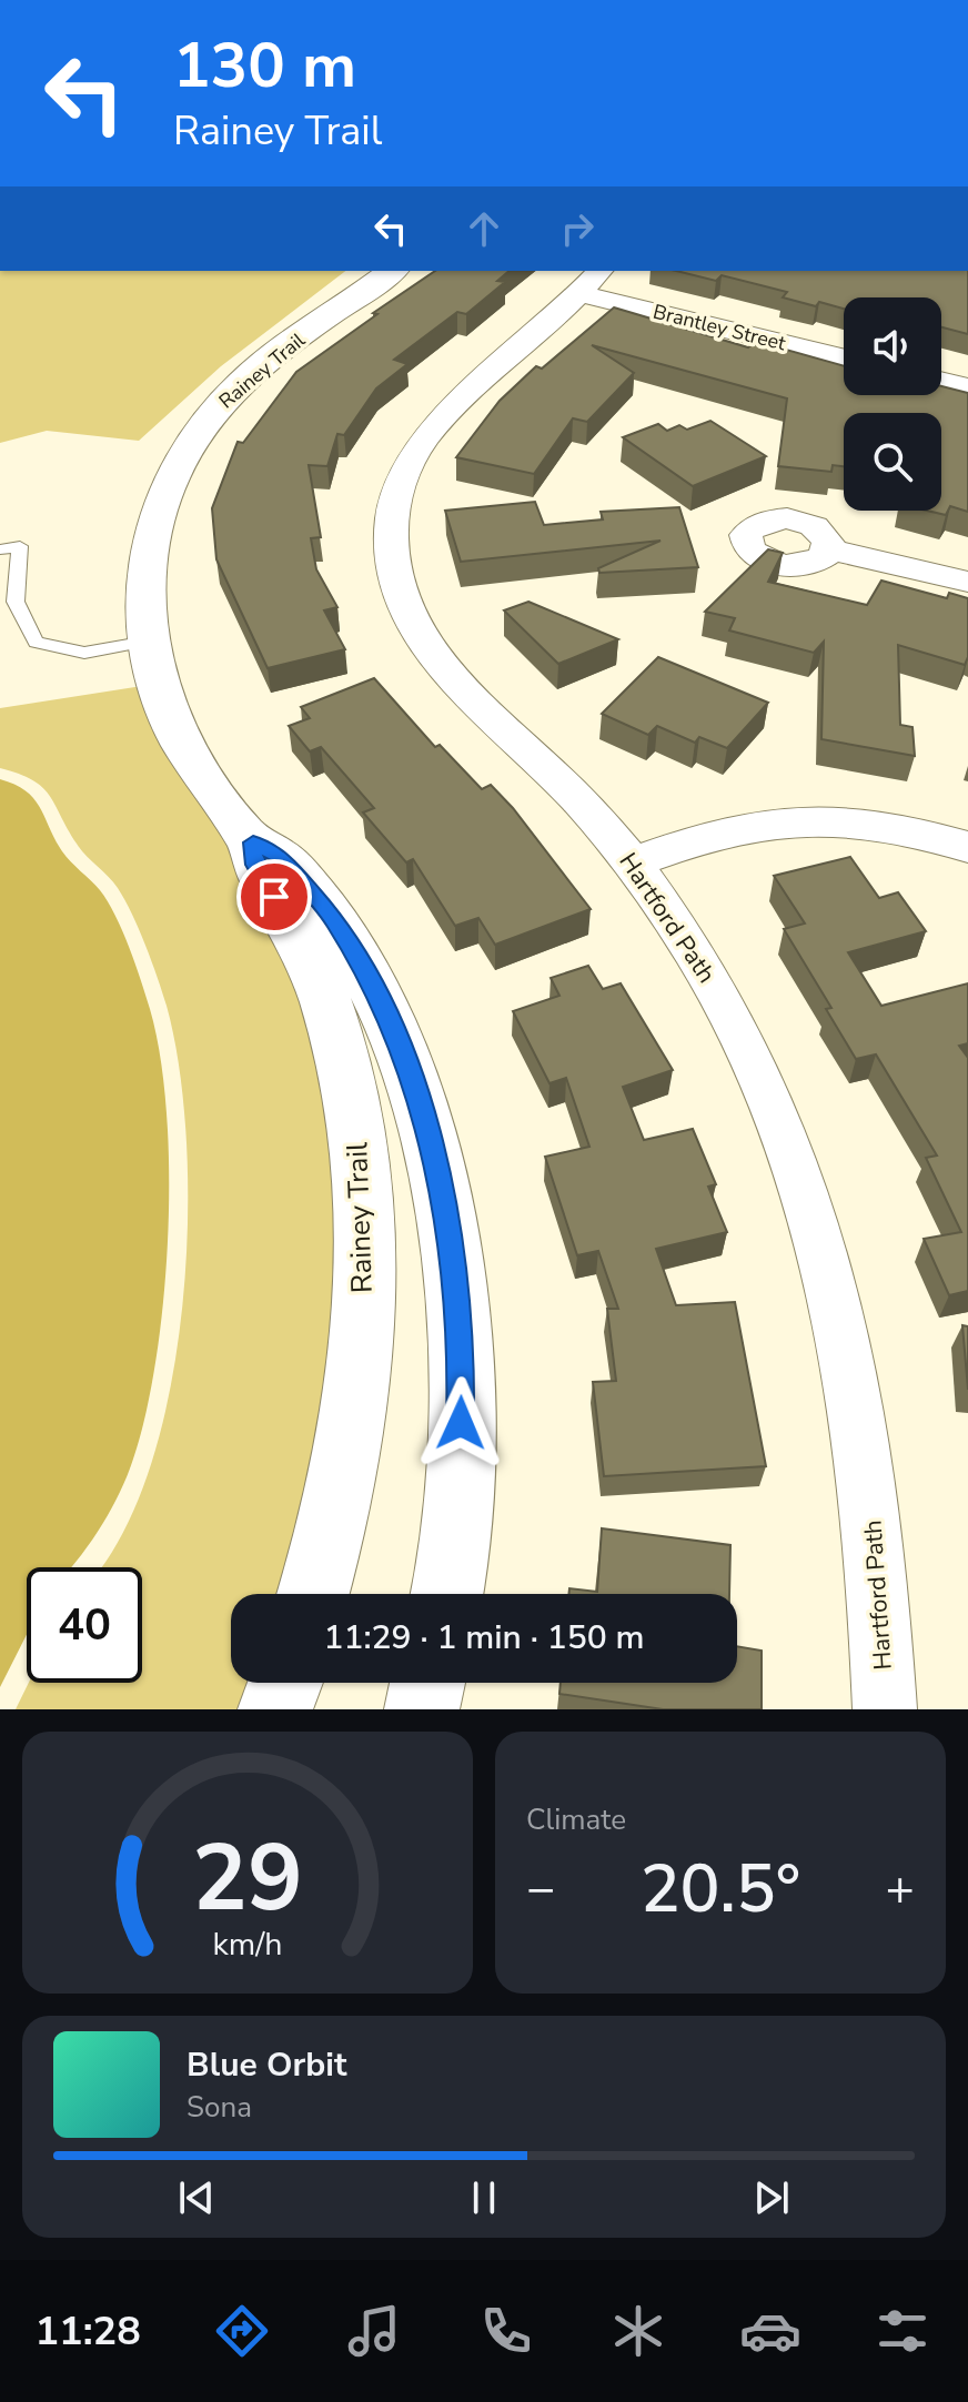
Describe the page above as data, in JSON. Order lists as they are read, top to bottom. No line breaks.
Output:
{"streets":{"street":["Brantley Street","Rainey Trail","Hartford Path"]},"crossings":[["Brantley Street","Hartford Path"]],"page":{"turn":["130 m","Rainey Trail"],"limit":"40","trip":"11:29 · 1 min · 150 m","tile":"Climate","heat":["−","20.5°","+"],"song":["Blue Orbit","Sona"],"tabs":"11:28","gauge":["29","km/h"]}}
